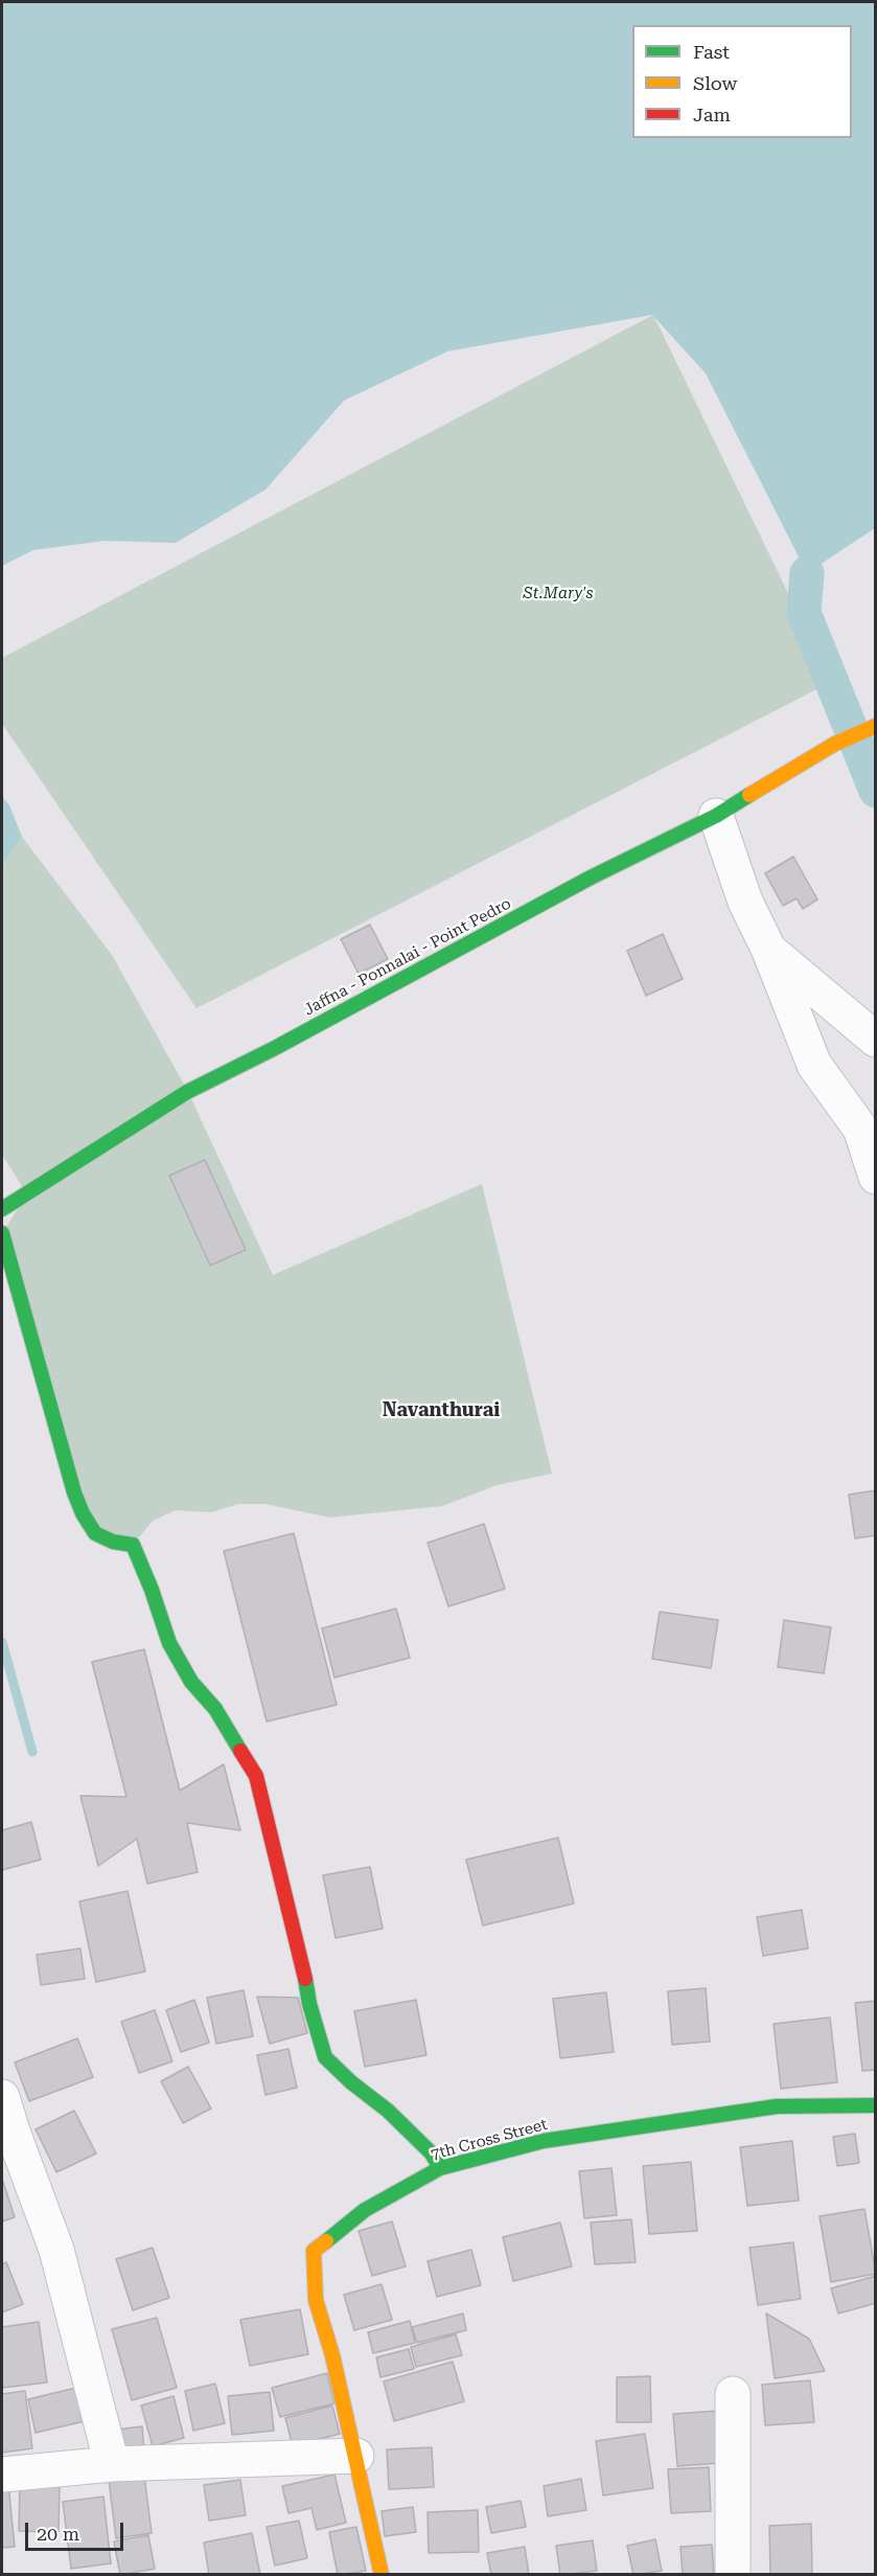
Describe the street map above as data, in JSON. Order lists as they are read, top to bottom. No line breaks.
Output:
{"streets":{"street":["Jaffna - Ponnalai - Point Pedro","7th Cross Street"]},"districts":["Navanthurai"],"parks":["St.Mary's"],"legend":["Fast","Slow","Jam"],"scale_bar":"20 m"}
